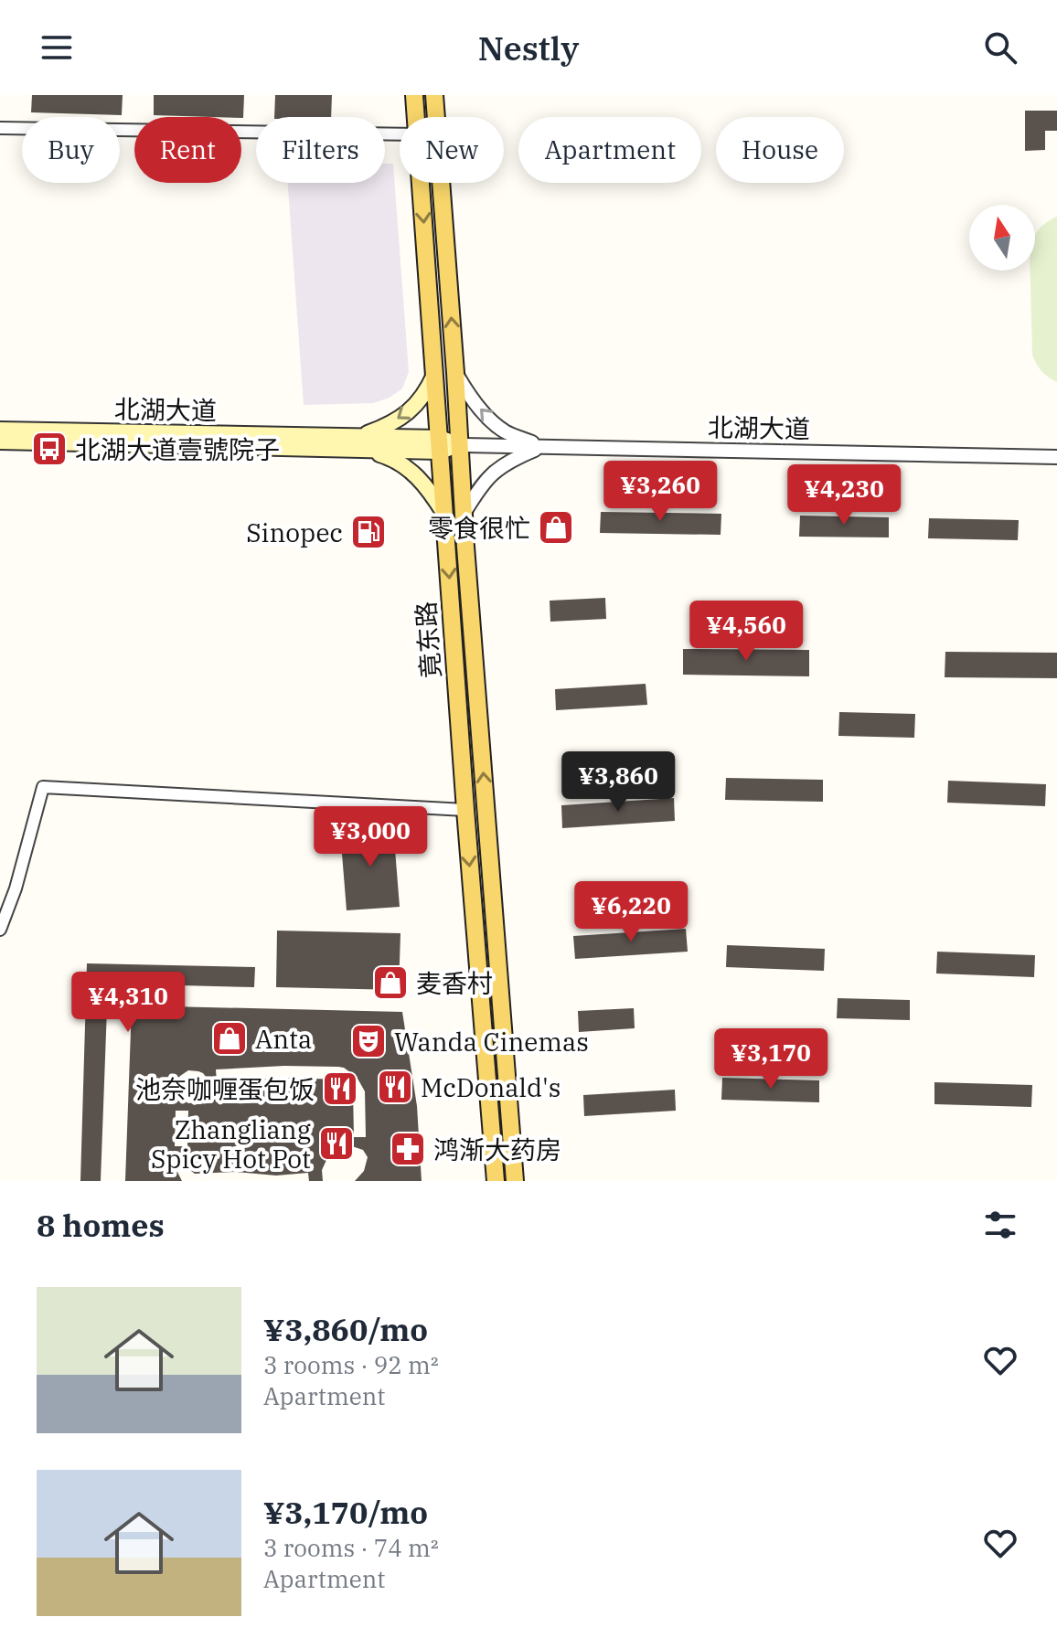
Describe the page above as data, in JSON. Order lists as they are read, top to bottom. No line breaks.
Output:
{"streets":{"main road":["北湖大道","竟东路"]},"crossings":[["北湖大道","竟东路"]],"places":{"bus stop":["北湖大道壹號院子"],"shop":["零食很忙","麦香村","Anta"],"fuel station":["Sinopec"],"theatre":["Wanda Cinemas"],"restaurant":["McDonald's","池奈咖喱蛋包饭","Zhangliang Spicy Hot Pot"],"pharmacy":["鸿渐大药房"]},"north":"top","page":{"header":"Nestly","chip":["Buy","Rent","Filters","New","Apartment","House"],"price":["¥3,260","¥4,230","¥4,560","¥3,860","¥3,000","¥6,220","¥4,310","¥3,170"],"heading":"8 homes","list":[{"name":"¥3,860/mo","note":"3 rooms · 92 m² · Apartment"},{"name":"¥3,170/mo","note":"3 rooms · 74 m² · Apartment"}]}}
